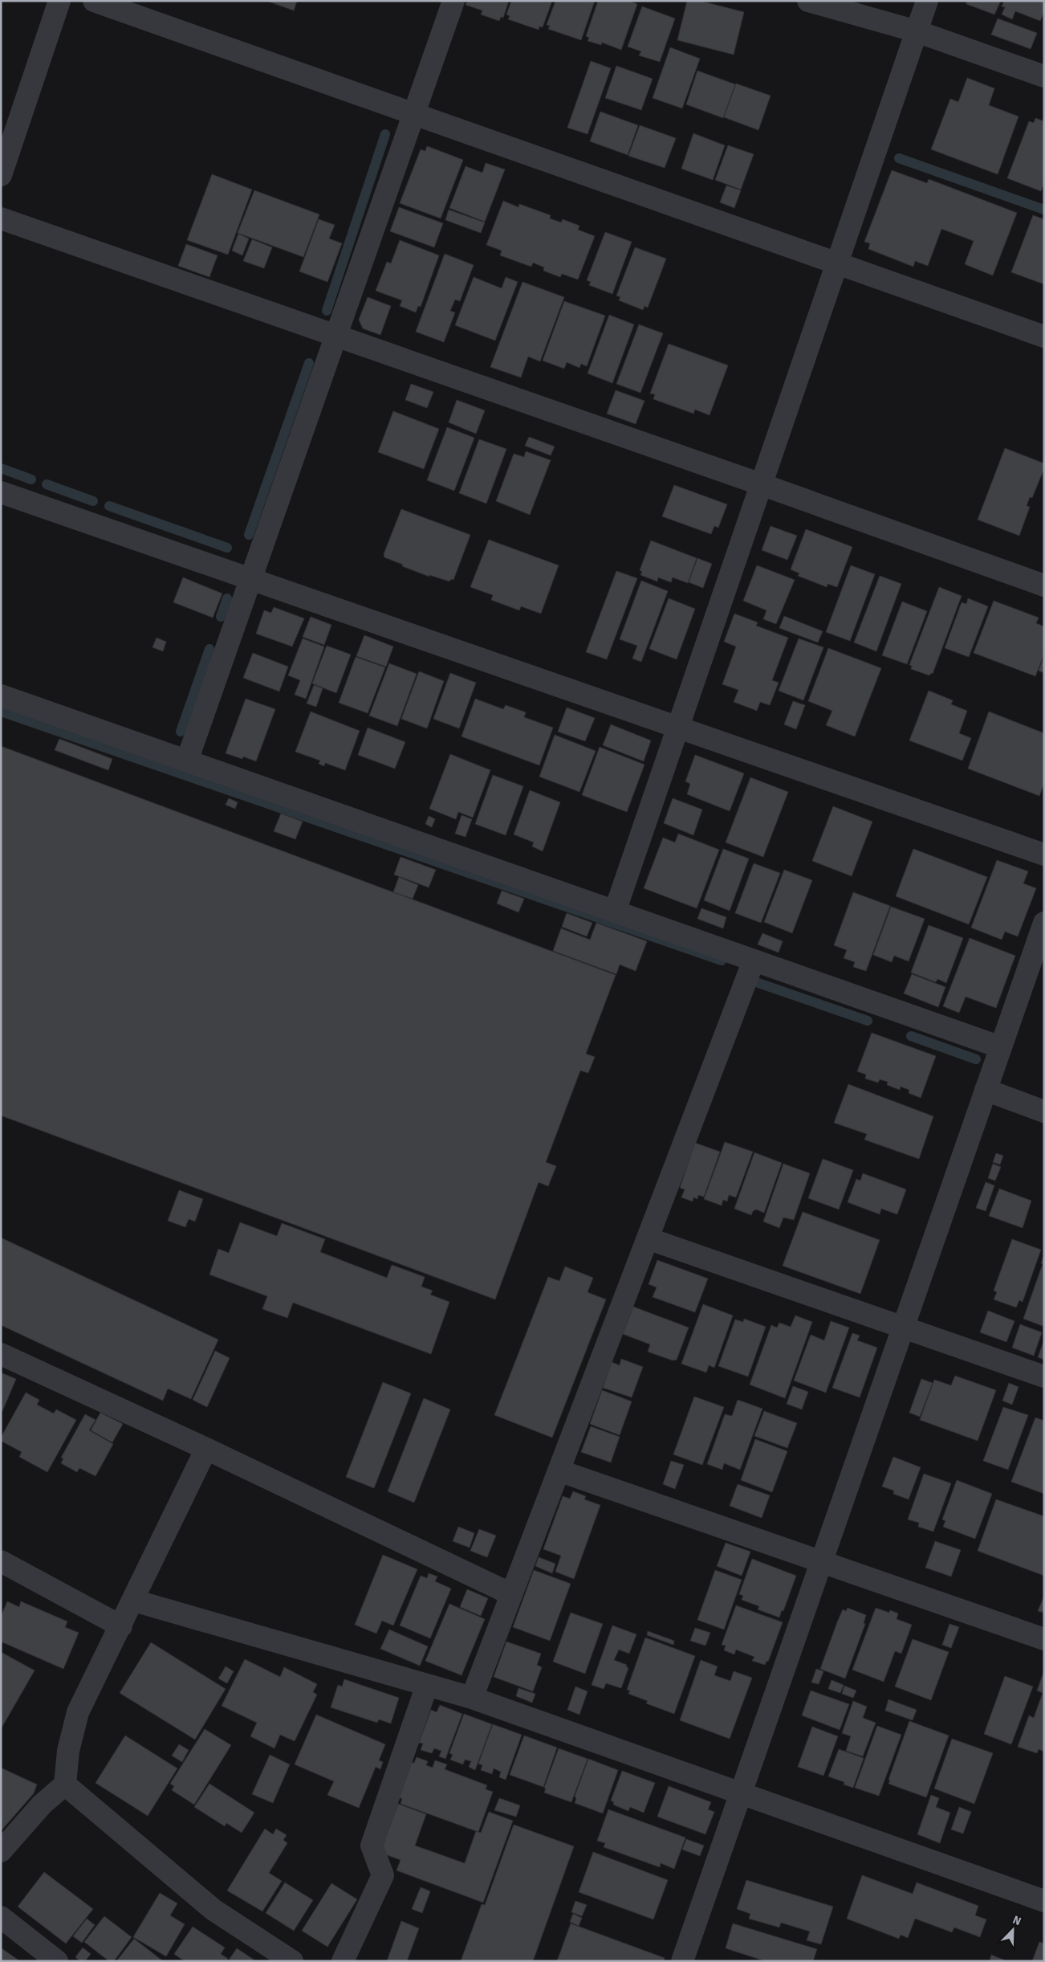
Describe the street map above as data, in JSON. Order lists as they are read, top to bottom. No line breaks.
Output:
{"north":"top right"}
